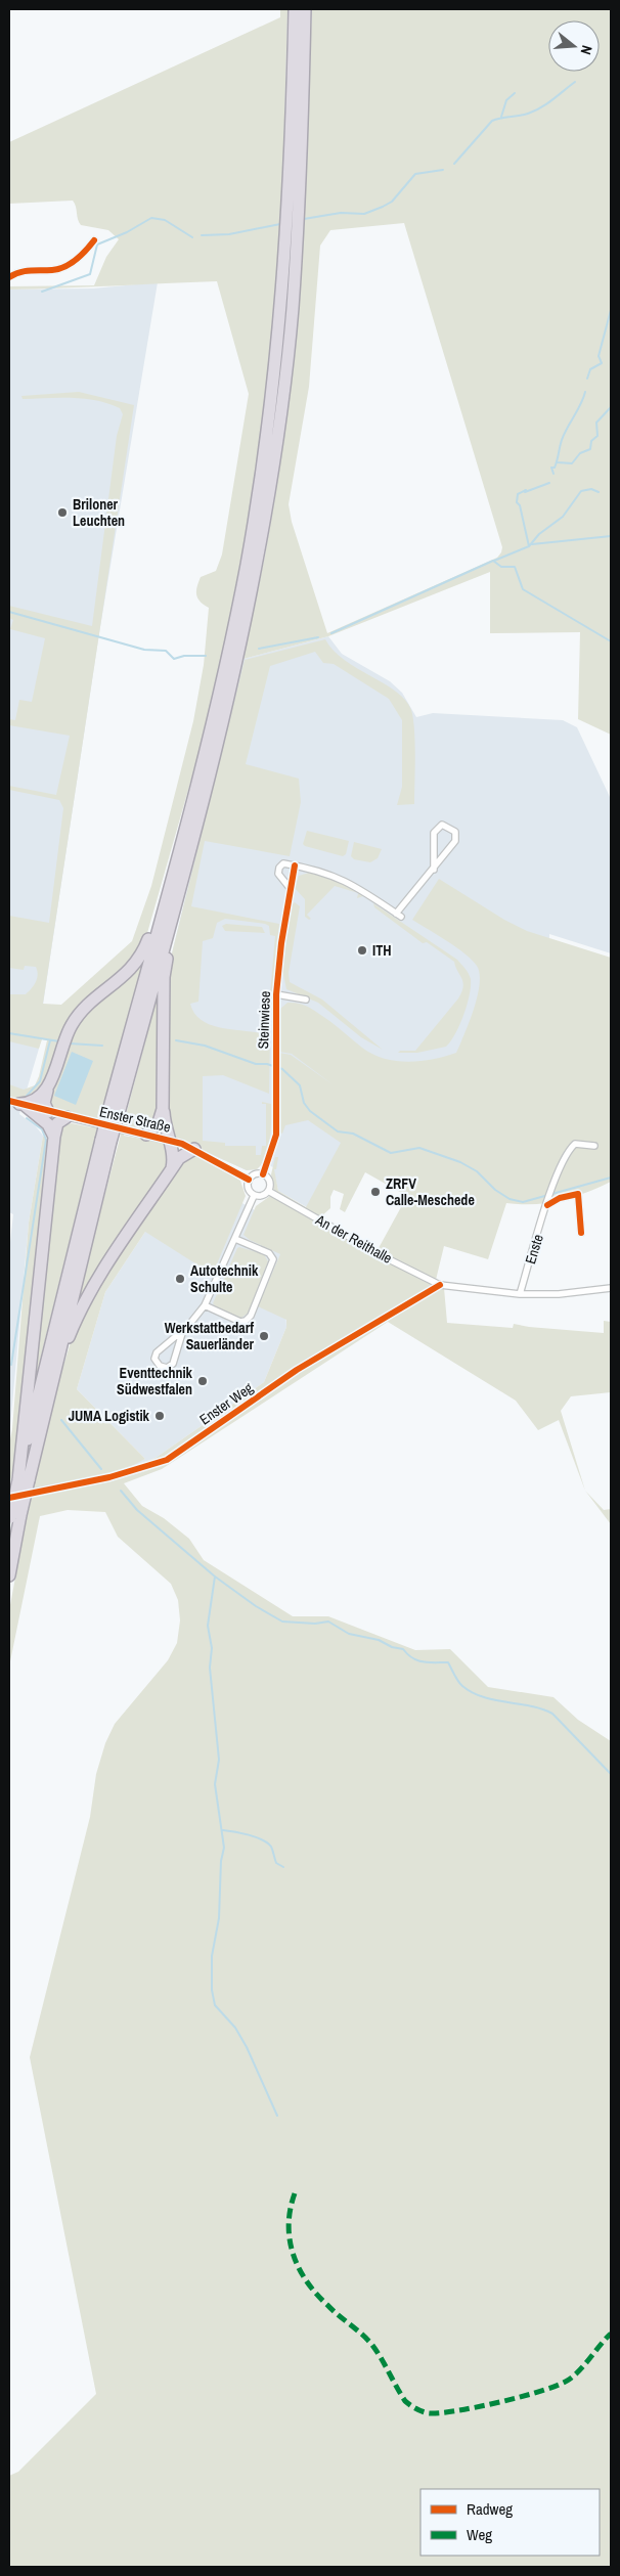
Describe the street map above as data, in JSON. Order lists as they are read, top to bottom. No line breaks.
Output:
{"streets":{"street":["Steinwiese","Enster Straße","An der Reithalle","Enste","Enster Weg"]},"crossings":[["Steinwiese","Enster Straße"],["Steinwiese","An der Reithalle"],["Enster Straße","An der Reithalle"],["An der Reithalle","Enster Weg"]],"places":["Briloner Leuchten","ITH","ZRFV Calle-Meschede","Autotechnik Schulte","Werkstattbedarf Sauerländer","Eventtechnik Südwestfalen","JUMA Logistik"],"legend":["Radweg","Weg"],"north":"right"}
